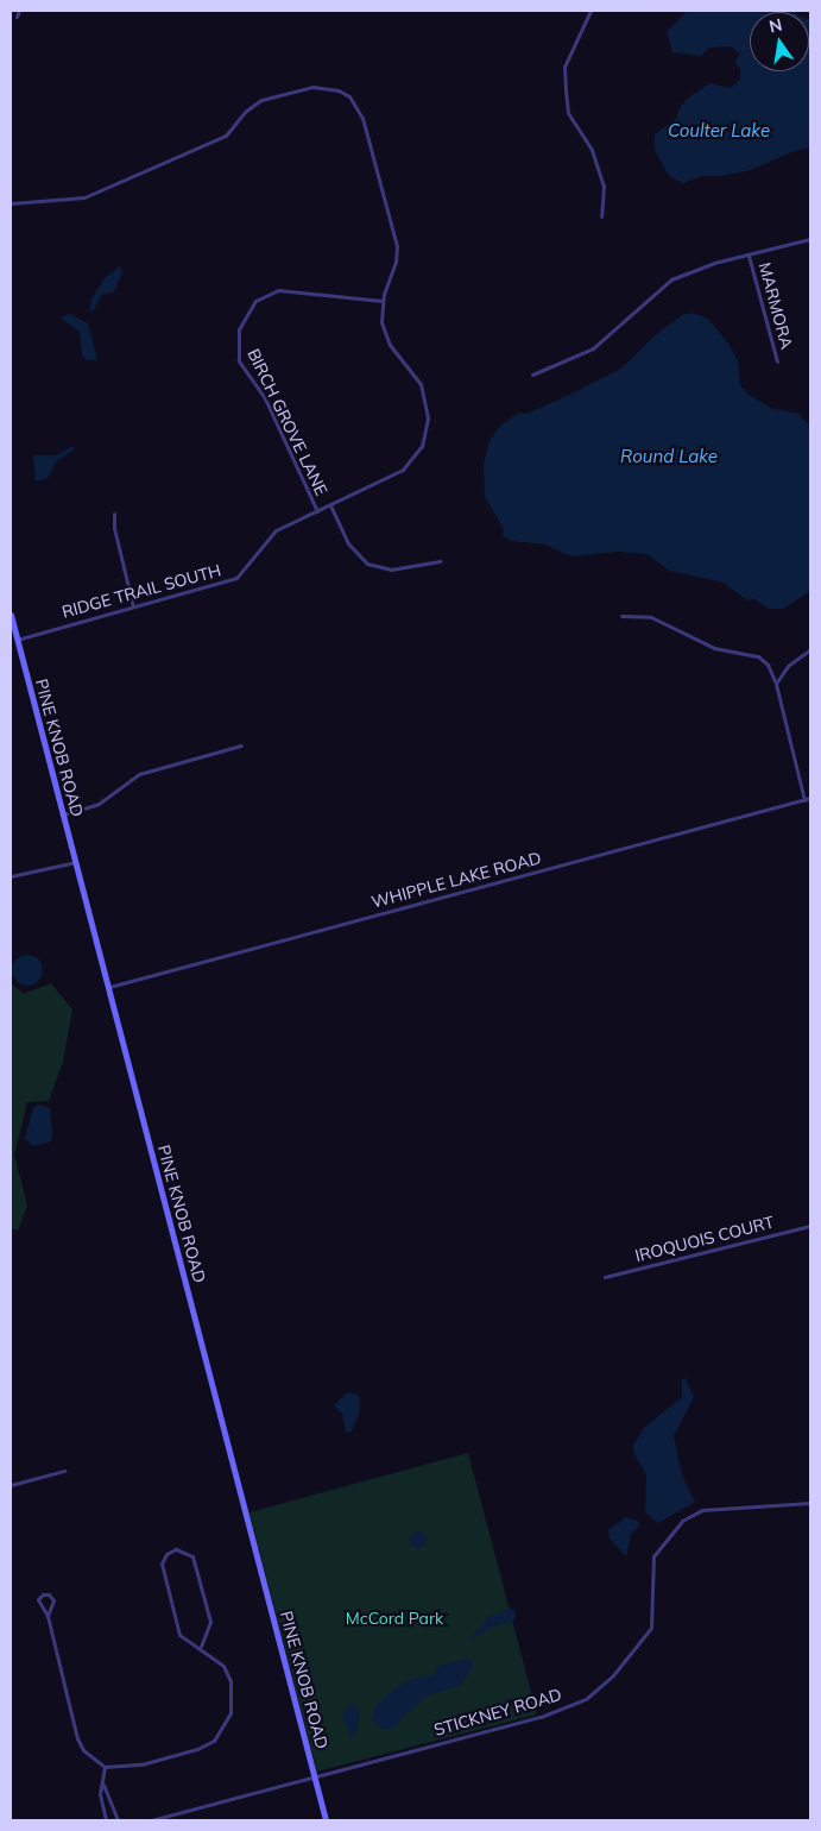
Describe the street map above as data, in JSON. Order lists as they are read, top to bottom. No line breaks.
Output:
{"streets":{"street":["MARMORA","BIRCH GROVE LANE","RIDGE TRAIL SOUTH","PINE KNOB ROAD","WHIPPLE LAKE ROAD","IROQUOIS COURT","STICKNEY ROAD"]},"crossings":[["BIRCH GROVE LANE","RIDGE TRAIL SOUTH"],["RIDGE TRAIL SOUTH","PINE KNOB ROAD"],["PINE KNOB ROAD","WHIPPLE LAKE ROAD"],["PINE KNOB ROAD","STICKNEY ROAD"]],"water":["Coulter Lake","Round Lake"],"parks":["McCord Park"],"north":"top"}
